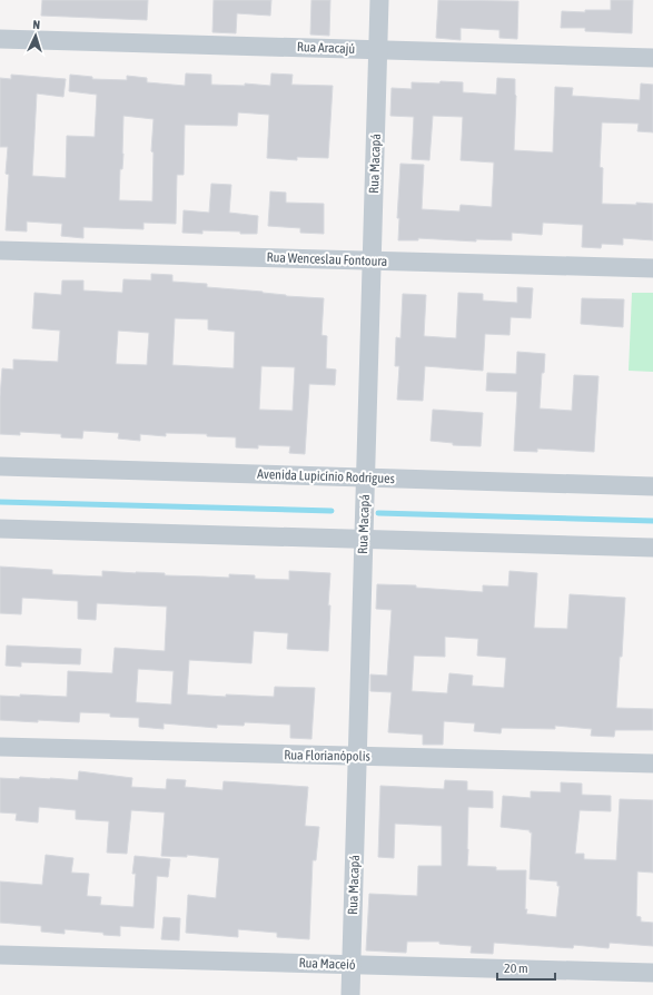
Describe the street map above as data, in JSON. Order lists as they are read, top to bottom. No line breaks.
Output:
{"streets":{"street":["Rua Aracajú","Rua Macapá","Rua Wenceslau Fontoura","Avenida Lupicínio Rodrigues","Rua Florianópolis","Rua Maceió"]},"crossings":[["Rua Aracajú","Rua Macapá"],["Rua Macapá","Rua Wenceslau Fontoura"],["Rua Macapá","Avenida Lupicínio Rodrigues"],["Rua Macapá","Rua Florianópolis"],["Rua Macapá","Rua Maceió"]],"scale_bar":"20 m","north":"top"}
